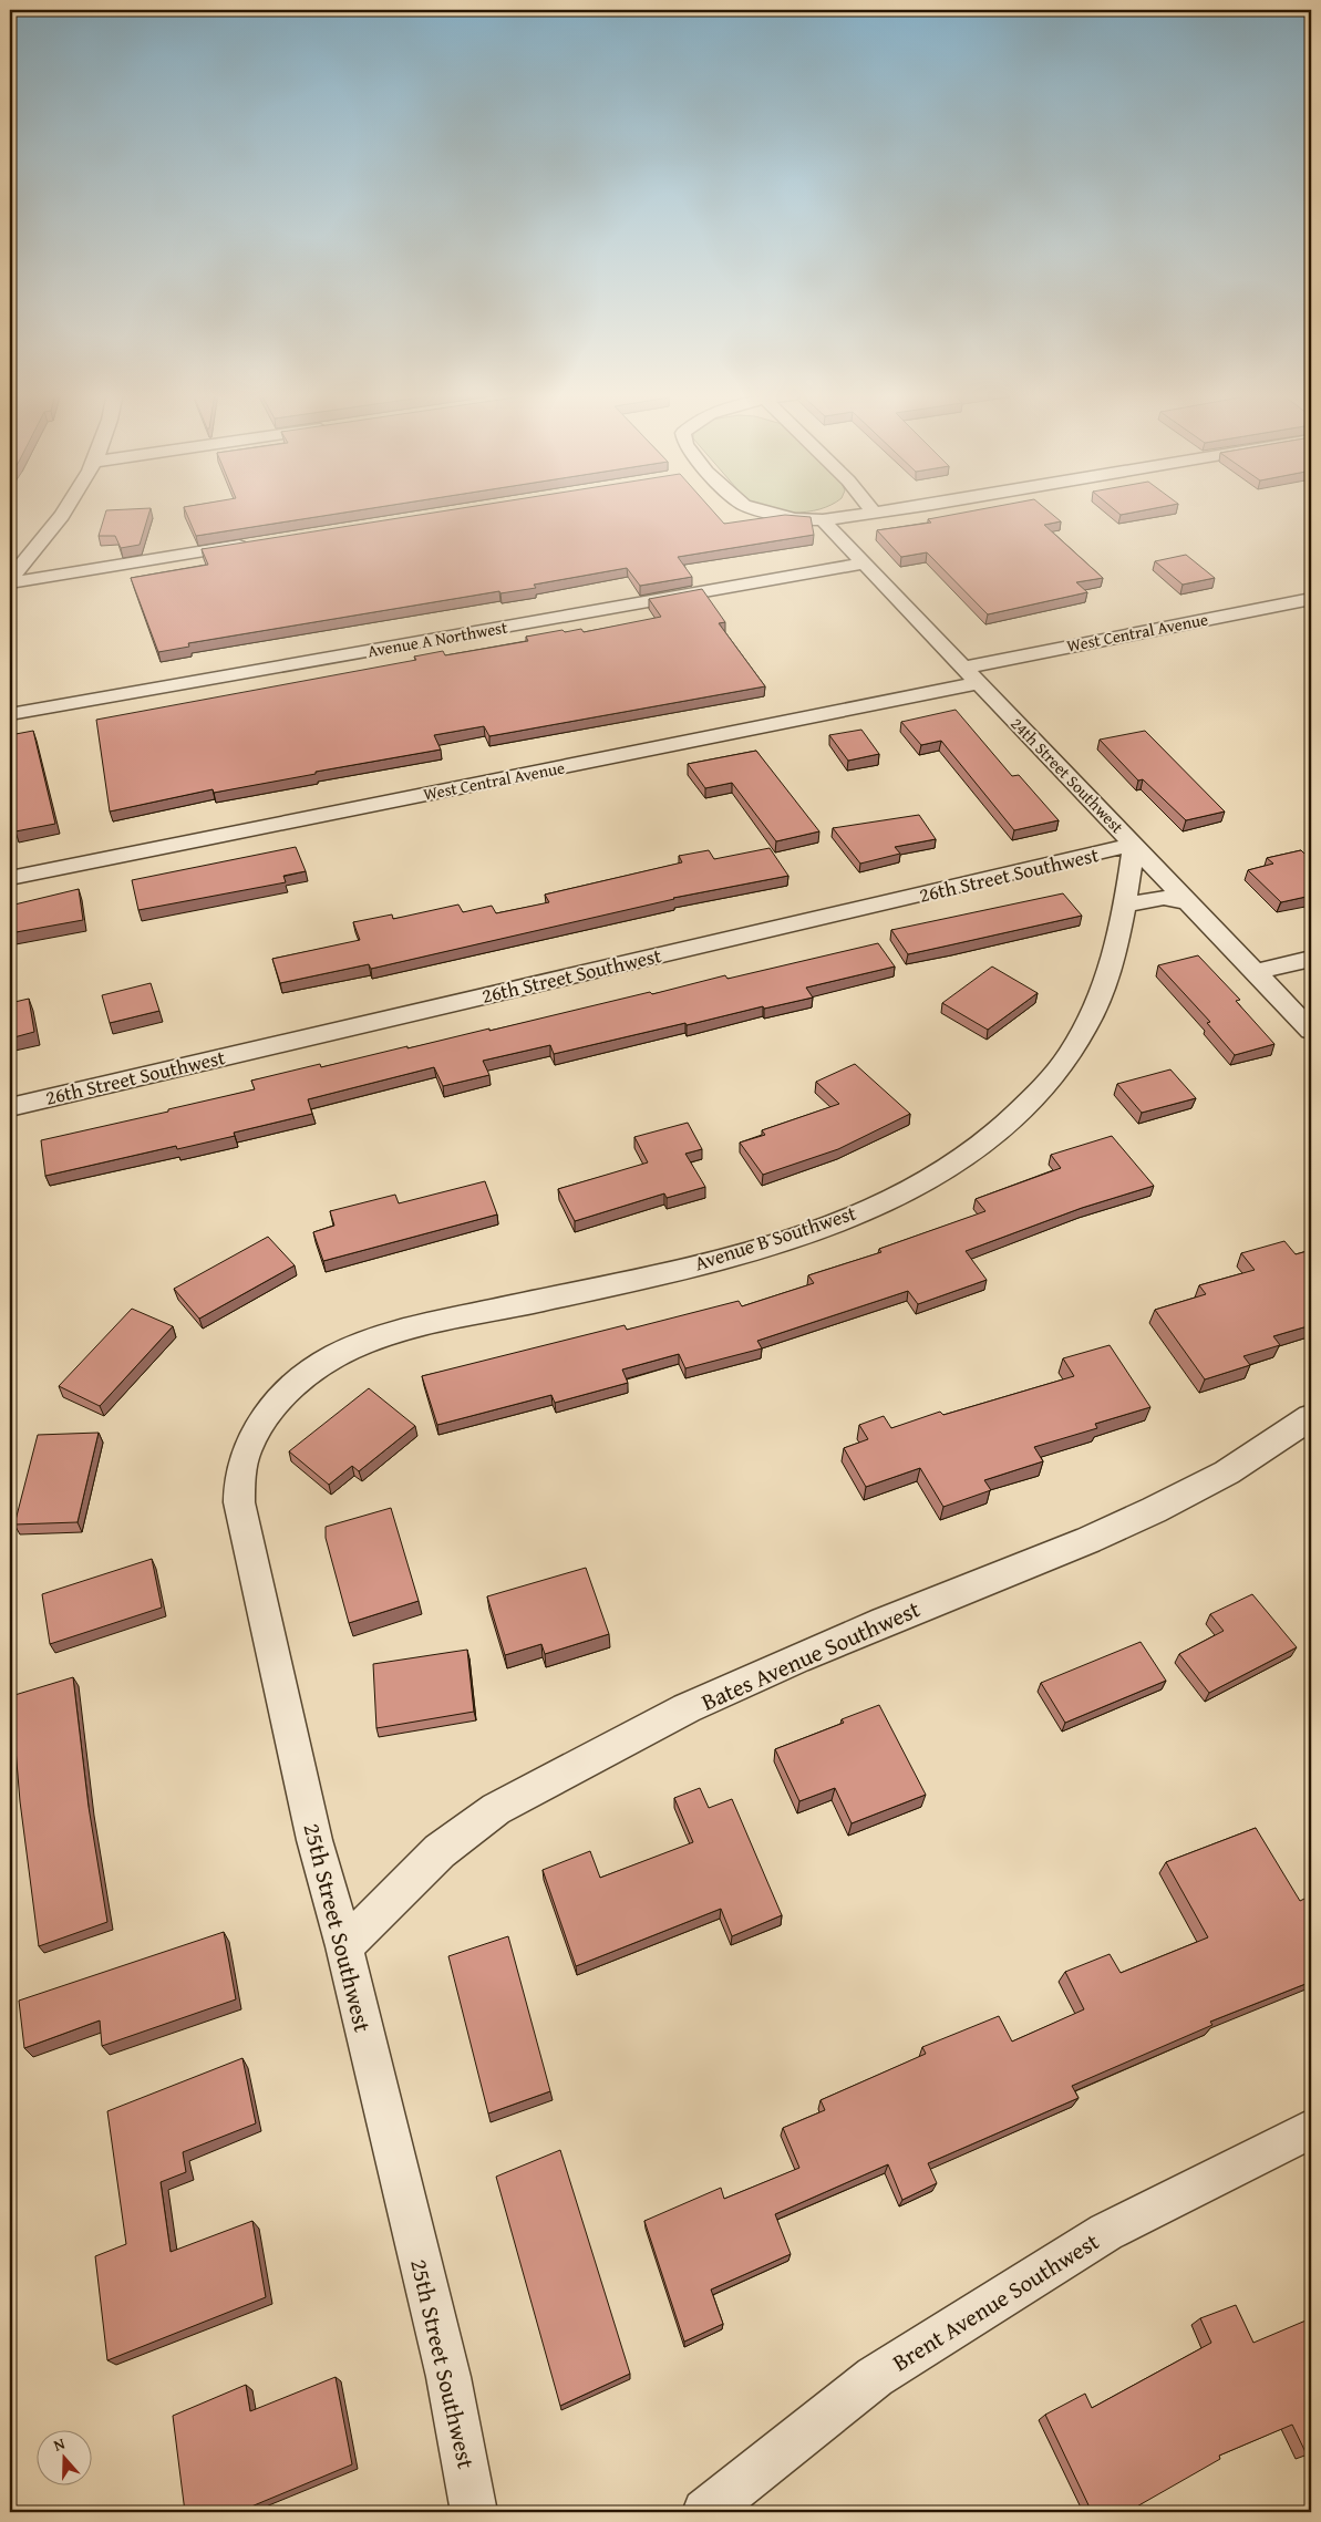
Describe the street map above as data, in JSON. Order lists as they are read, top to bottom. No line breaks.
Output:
{"streets":{"street":["West Central Avenue","Avenue A Northwest","24th Street Southwest","26th Street Southwest","Avenue B Southwest","Bates Avenue Southwest","25th Street Southwest","Brent Avenue Southwest"]},"crossings":[["West Central Avenue","24th Street Southwest"],["Avenue A Northwest","24th Street Southwest"],["24th Street Southwest","26th Street Southwest"],["24th Street Southwest","Avenue B Southwest"],["26th Street Southwest","Avenue B Southwest"],["Avenue B Southwest","25th Street Southwest"],["Bates Avenue Southwest","25th Street Southwest"]],"north":"top"}
